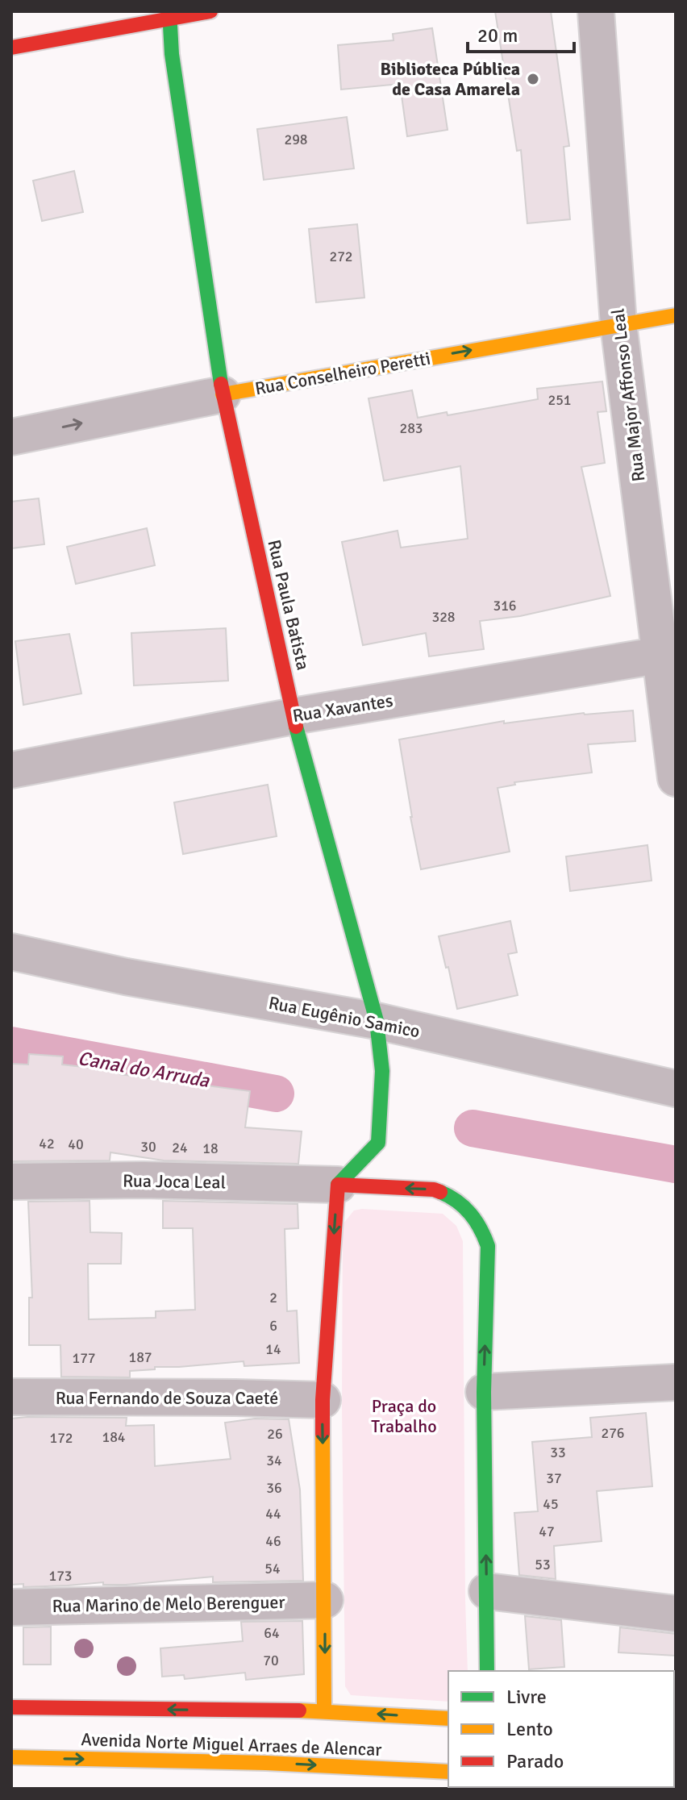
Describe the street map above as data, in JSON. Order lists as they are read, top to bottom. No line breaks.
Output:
{"streets":{"street":["Rua Conselheiro Peretti","Rua Major Affonso Leal","Rua Paula Batista","Rua Xavantes","Rua Eugênio Samico","Rua Joca Leal","Rua Fernando de Souza Caeté","Rua Marino de Melo Berenguer","Avenida Norte Miguel Arraes de Alencar"]},"crossings":[["Rua Conselheiro Peretti","Rua Major Affonso Leal"],["Rua Conselheiro Peretti","Rua Paula Batista"],["Rua Major Affonso Leal","Rua Xavantes"],["Rua Paula Batista","Rua Xavantes"],["Rua Paula Batista","Rua Eugênio Samico"],["Rua Paula Batista","Rua Joca Leal"]],"one_way":["Rua Conselheiro Peretti"],"water":["Canal do Arruda"],"parks":["Praça do Trabalho"],"places":["Biblioteca Pública de Casa Amarela"],"house_numbers":["298","272","251","283","316","328","42","40","30","24","18","2","6","14","187","177","276","26","184","172","33","34","37","36","45","44","47","46","53","54","173","64","70"],"legend":["Livre","Lento","Parado"],"scale_bar":"20 m"}
